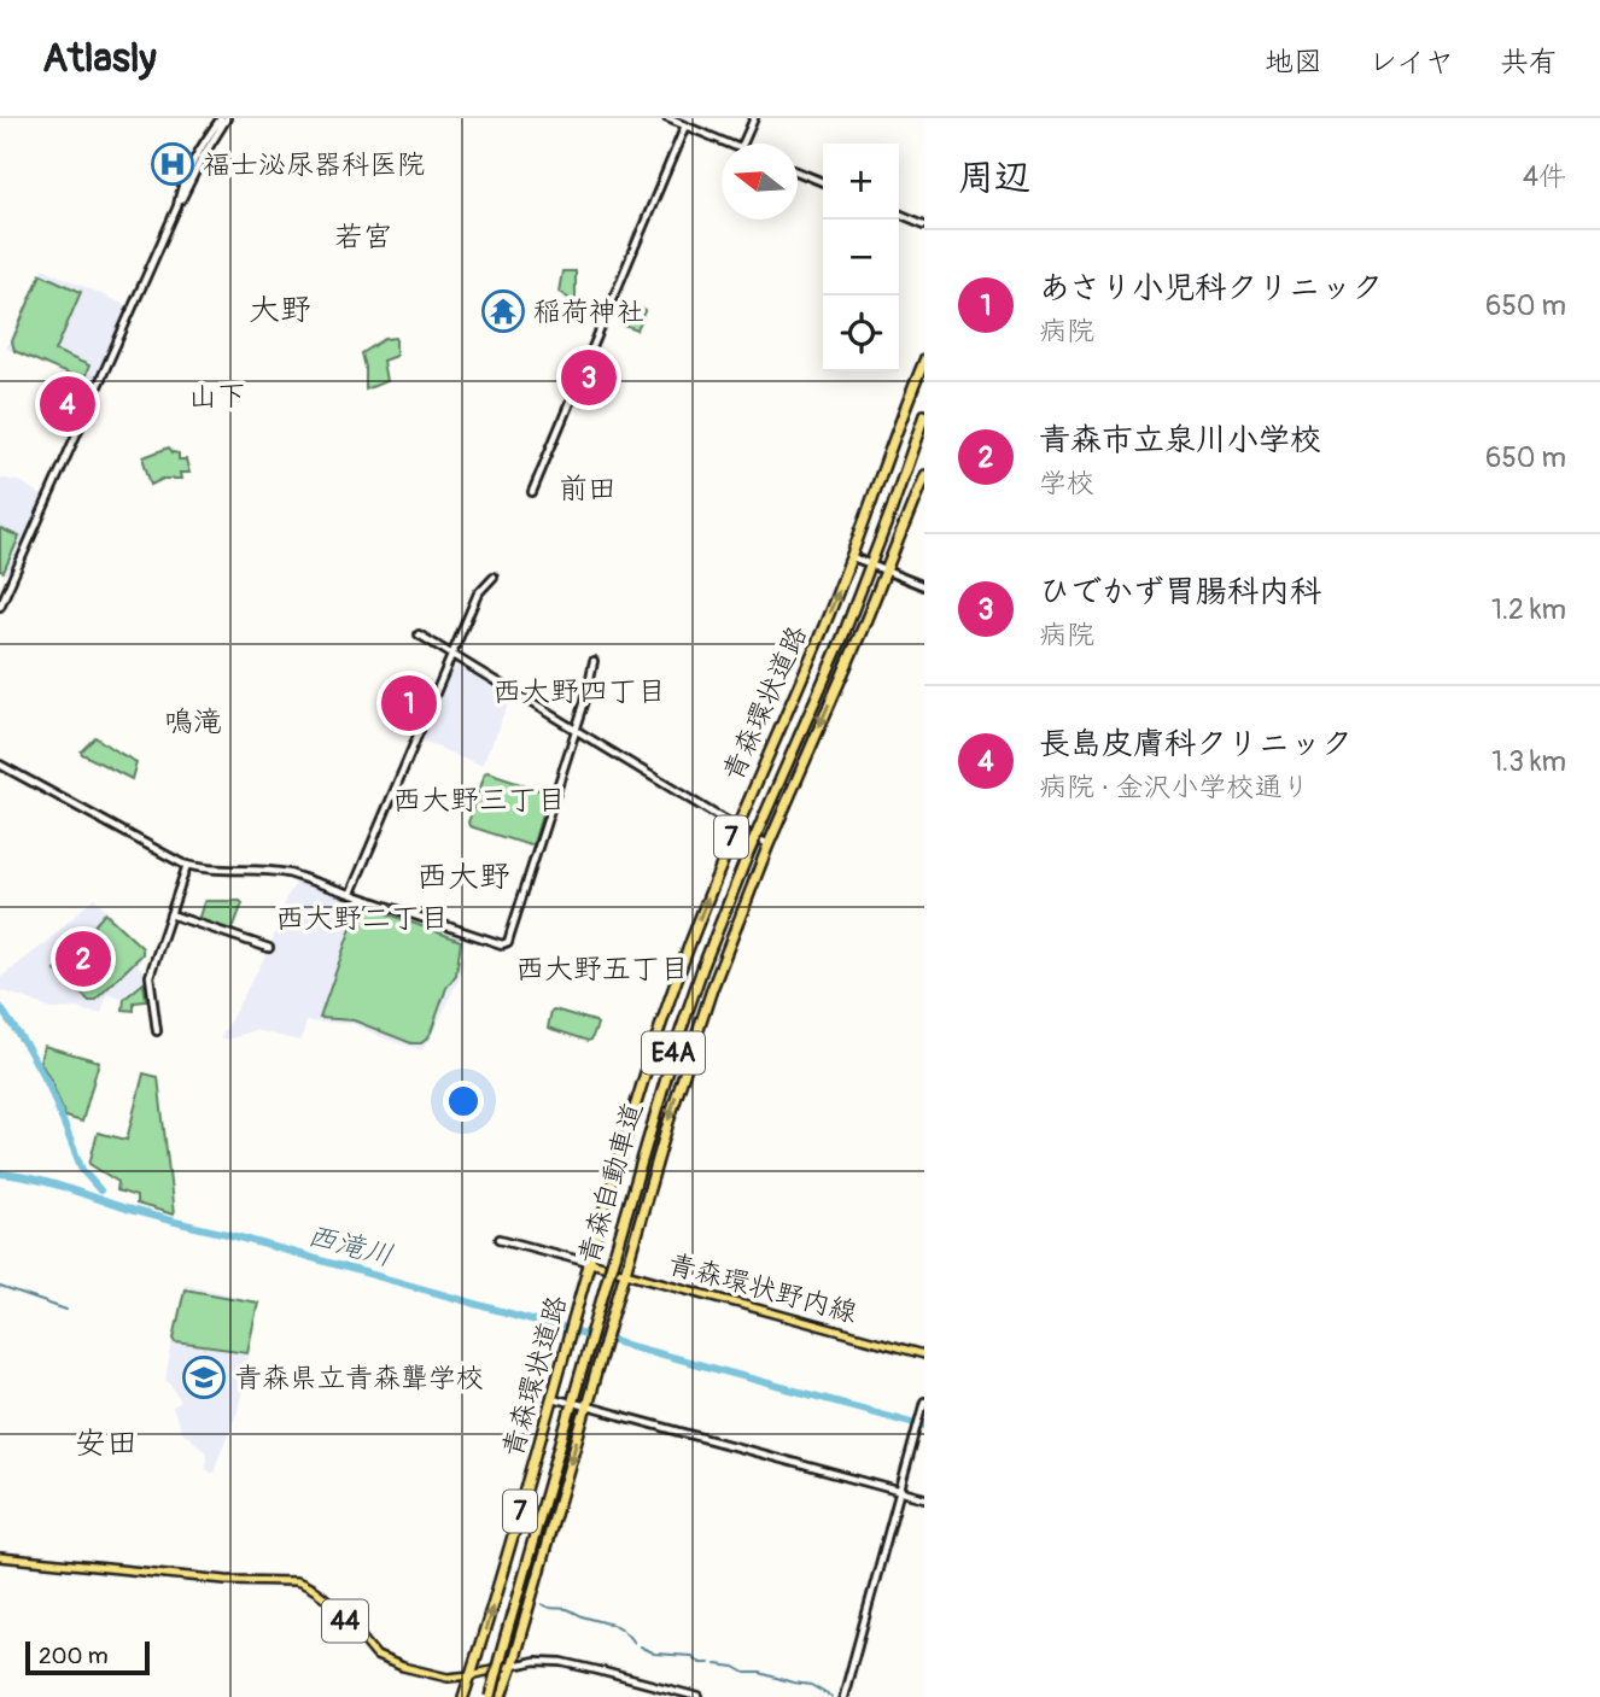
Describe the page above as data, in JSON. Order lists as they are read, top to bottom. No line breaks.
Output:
{"streets":{"highway":["青森環状道路","7","E4A","青森自動車道"],"main road":["青森環状野内線","44"]},"crossings":[["青森環状道路","青森環状野内線"],["青森環状道路","44"],["7","青森環状野内線"],["7","44"]],"districts":["若宮","大野","山下","前田","西大野四丁目","鳴滝","西大野三丁目","西大野","西大野二丁目","西大野五丁目","安田"],"water":["西滝川"],"places":{"hospital":["福士泌尿器科医院"],"temple":["稲荷神社"],"school or university":["青森県立青森聾学校"]},"scale_bar":"200 m","north":"left","page":{"header":"Atlasly","nav":["地図","レイヤ","共有"],"heading":["周辺","4件"],"map_buttons":["+","−"],"list":[{"mark":"1","name":"あさり小児科クリニック","note":"病院","value":"650 m"},{"mark":"2","name":"青森市立泉川小学校","note":"学校","value":"650 m"},{"mark":"3","name":"ひでかず胃腸科内科","note":"病院","value":"1.2 km"},{"mark":"4","name":"長島皮膚科クリニック","note":"病院 · 金沢小学校通り","value":"1.3 km"}],"pins":["3","4","1","2"],"scale":"200 m"}}
